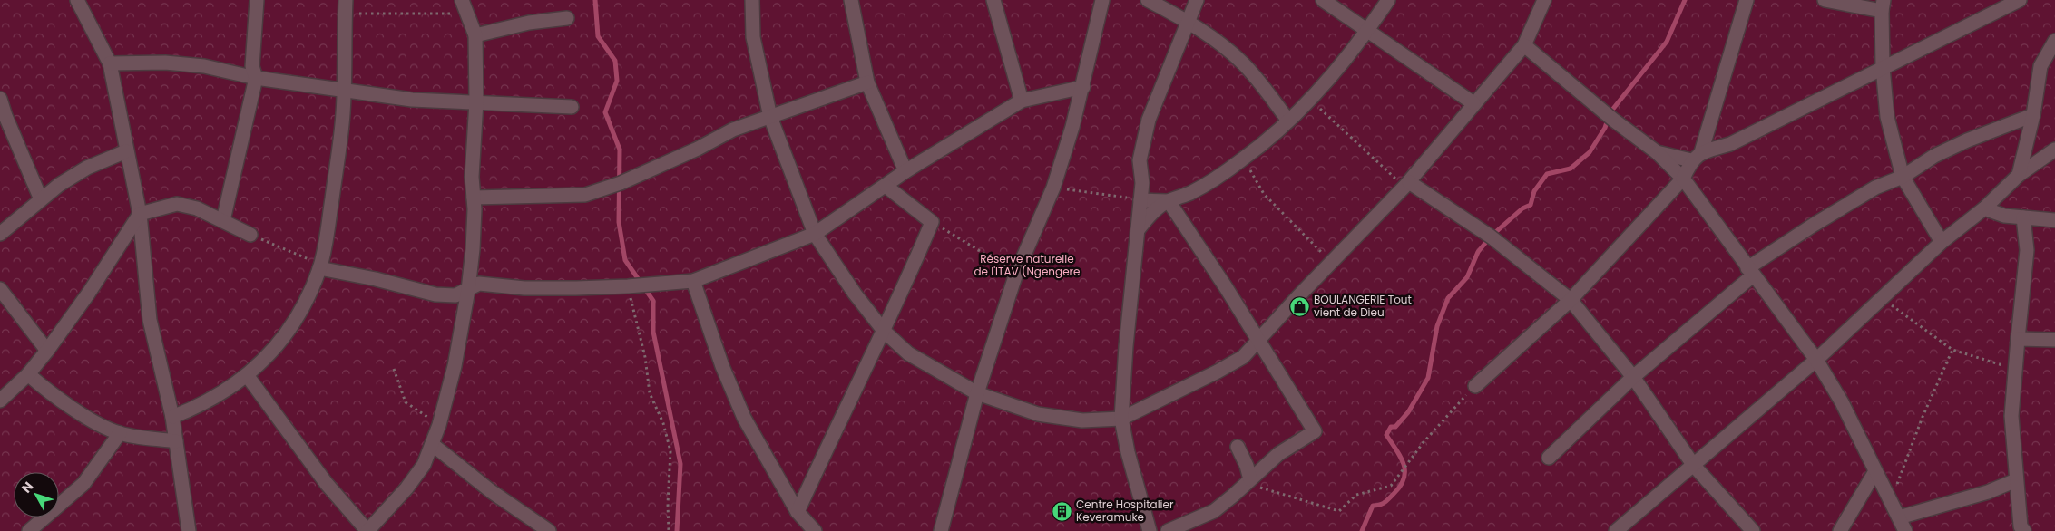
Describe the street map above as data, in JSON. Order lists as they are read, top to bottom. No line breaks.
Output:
{"parks":["Réserve naturelle de l'ITAV (Ngengere"],"places":{"shop":["BOULANGERIE Tout vient de Dieu"],"building":["Centre Hospitalier Keveramuke"]},"north":"top left"}
